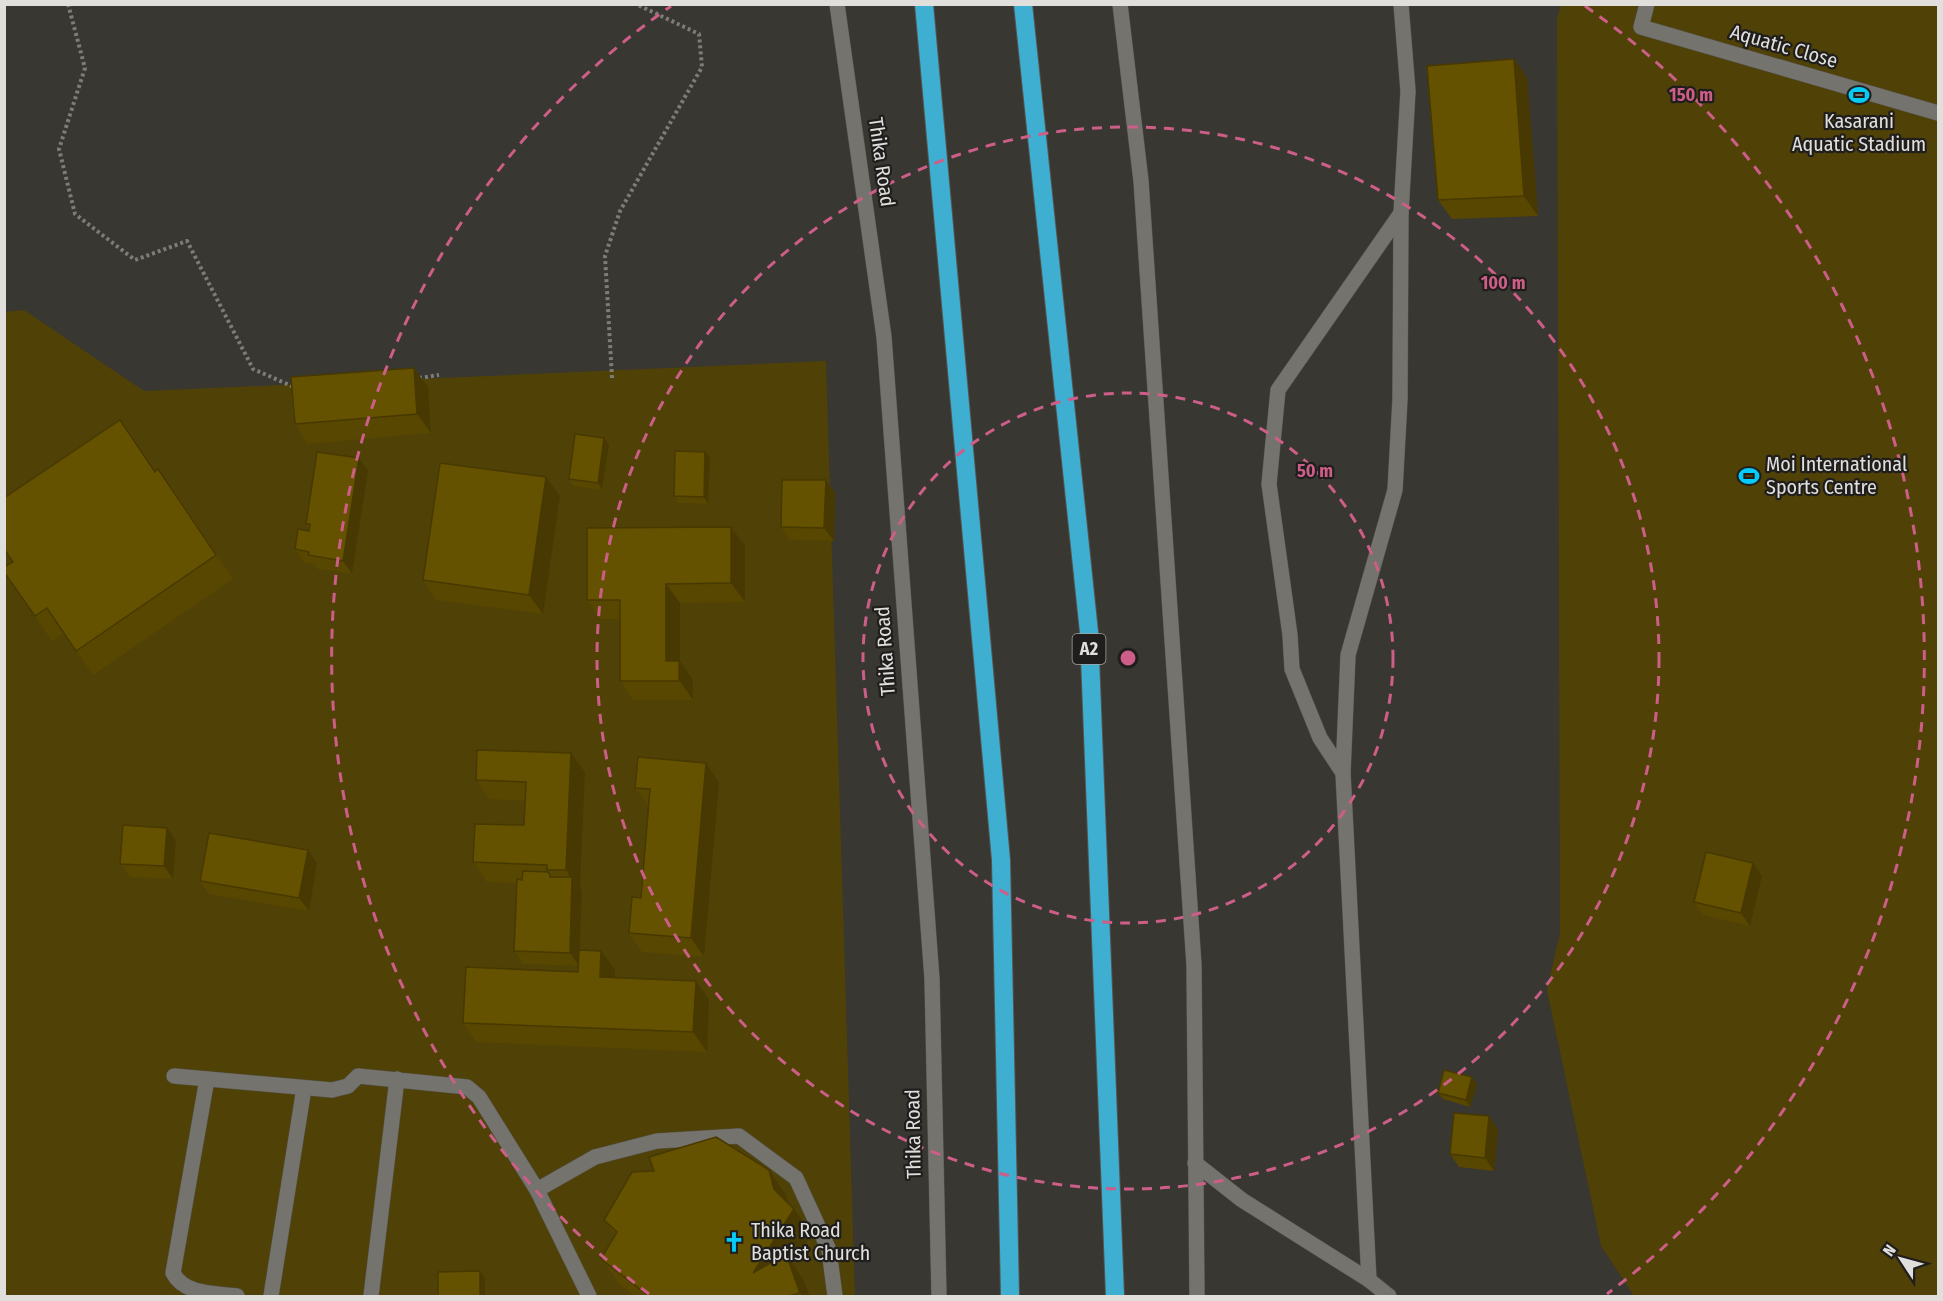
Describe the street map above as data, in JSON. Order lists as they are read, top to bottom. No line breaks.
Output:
{"streets":{"highway":["A2"],"main road":["Aquatic Close","Thika Road"]},"places":{"sports":["Kasarani Aquatic Stadium","Moi International Sports Centre"],"church":["Thika Road Baptist Church"]},"north":"top left","rings":["150 m","100 m","50 m"]}
